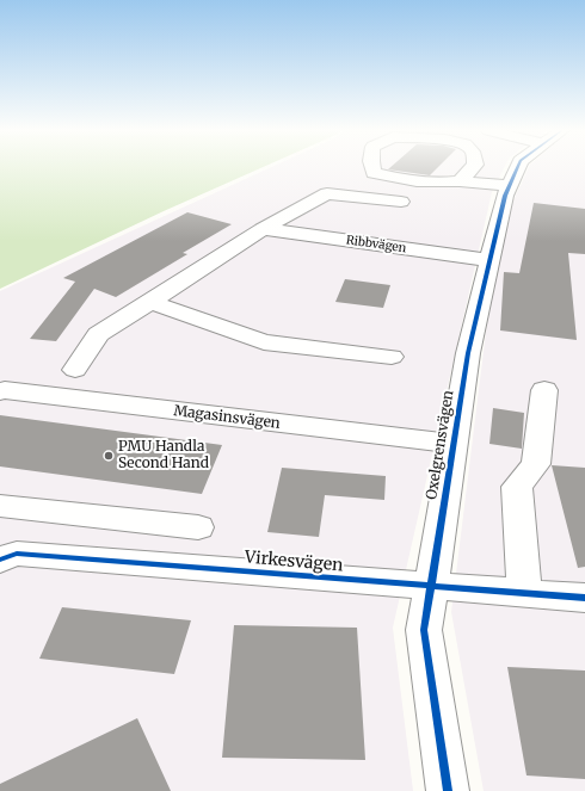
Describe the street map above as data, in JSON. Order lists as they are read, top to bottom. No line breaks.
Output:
{"streets":{"street":["Ribbvägen","Magasinsvägen","Oxelgrensvägen","Virkesvägen"]},"crossings":[["Ribbvägen","Oxelgrensvägen"],["Magasinsvägen","Oxelgrensvägen"],["Oxelgrensvägen","Virkesvägen"]],"places":["PMU Handla Second Hand"]}
